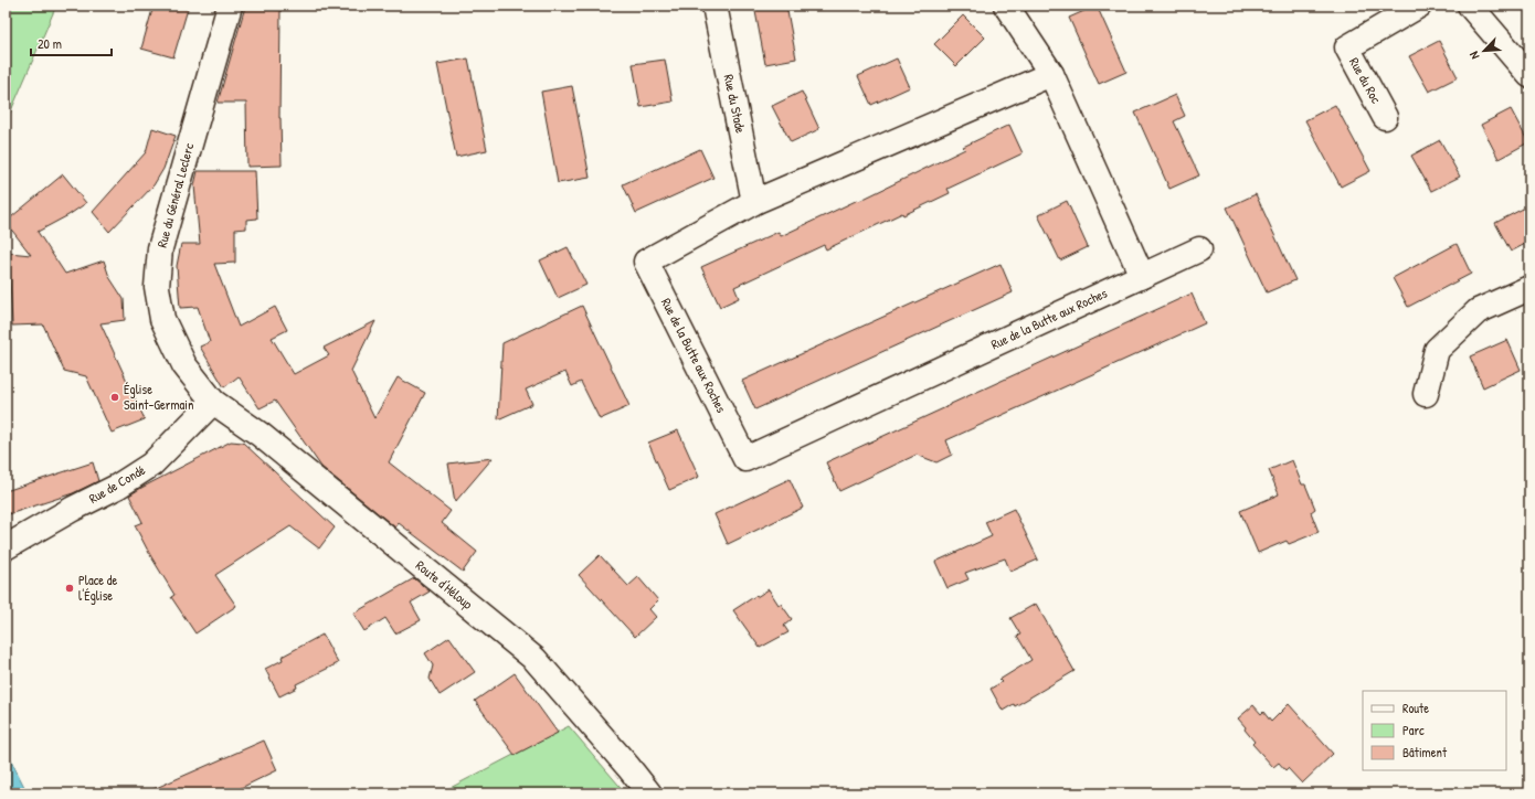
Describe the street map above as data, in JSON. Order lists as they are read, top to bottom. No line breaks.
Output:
{"streets":{"street":["Rue du Roc","Rue du Stade","Rue du Général Leclerc","Rue de la Butte aux Roches","Rue de Condé","Route d'Héloup"]},"crossings":[["Rue du Stade","Rue de la Butte aux Roches"],["Rue du Général Leclerc","Rue de Condé"],["Rue du Général Leclerc","Route d'Héloup"],["Rue de Condé","Route d'Héloup"]],"places":["Église Saint-Germain","Place de l'Église"],"legend":["Route","Parc","Bâtiment"],"scale_bar":"20 m","north":"bottom left"}
